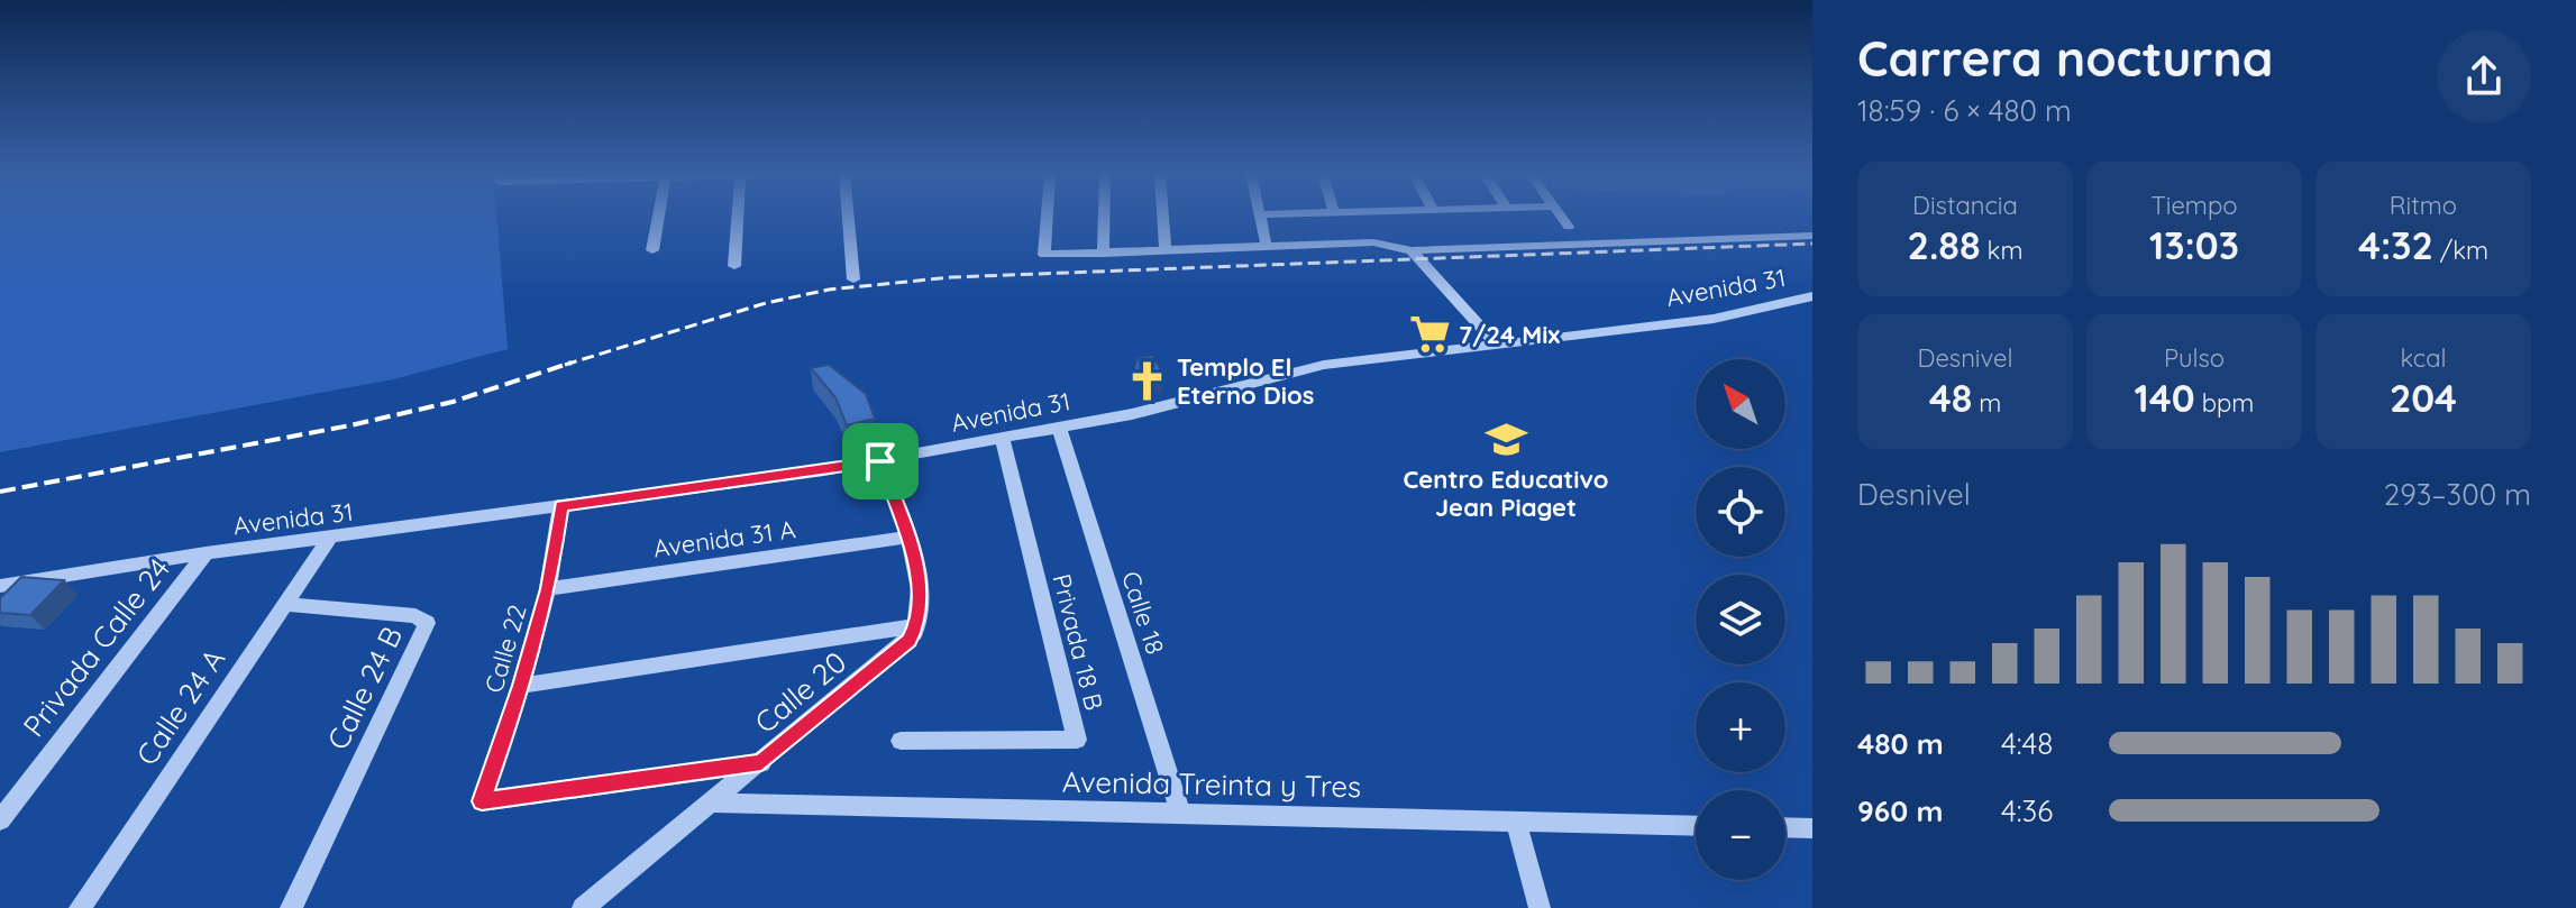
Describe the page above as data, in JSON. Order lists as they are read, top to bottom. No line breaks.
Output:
{"streets":{"street":["Avenida 31","Avenida 31 A","Calle 18","Privada 18 B","Privada Calle 24","Calle 22","Calle 24 B","Calle 20","Calle 24 A","Avenida Treinta y Tres"]},"crossings":[["Avenida 31","Calle 18"],["Avenida 31","Privada 18 B"],["Avenida 31","Privada Calle 24"],["Avenida 31","Calle 22"],["Avenida 31","Calle 24 A"],["Avenida 31 A","Calle 22"],["Calle 18","Avenida Treinta y Tres"],["Calle 22","Calle 20"],["Calle 24 B","Calle 24 A"],["Calle 20","Avenida Treinta y Tres"]],"places":{"supermarket":["7/24 Mix"],"church":["Templo El Eterno Dios"],"school or university":["Centro Educativo Jean Piaget"]},"north":"top left","page":{"heading":["Carrera nocturna","18:59 · 6 × 480 m"],"stats":[["Distancia","2.88 km"],["Tiempo","13:03"],["Ritmo","4:32 /km"],["Desnivel","48 m"],["Pulso","140 bpm"],["kcal","204"]],"map_buttons":["+","−"],"chart":["Desnivel","293–300 m"],"list":[{"name":"480 m","note":"4:48"},{"name":"960 m","note":"4:36"}]}}
